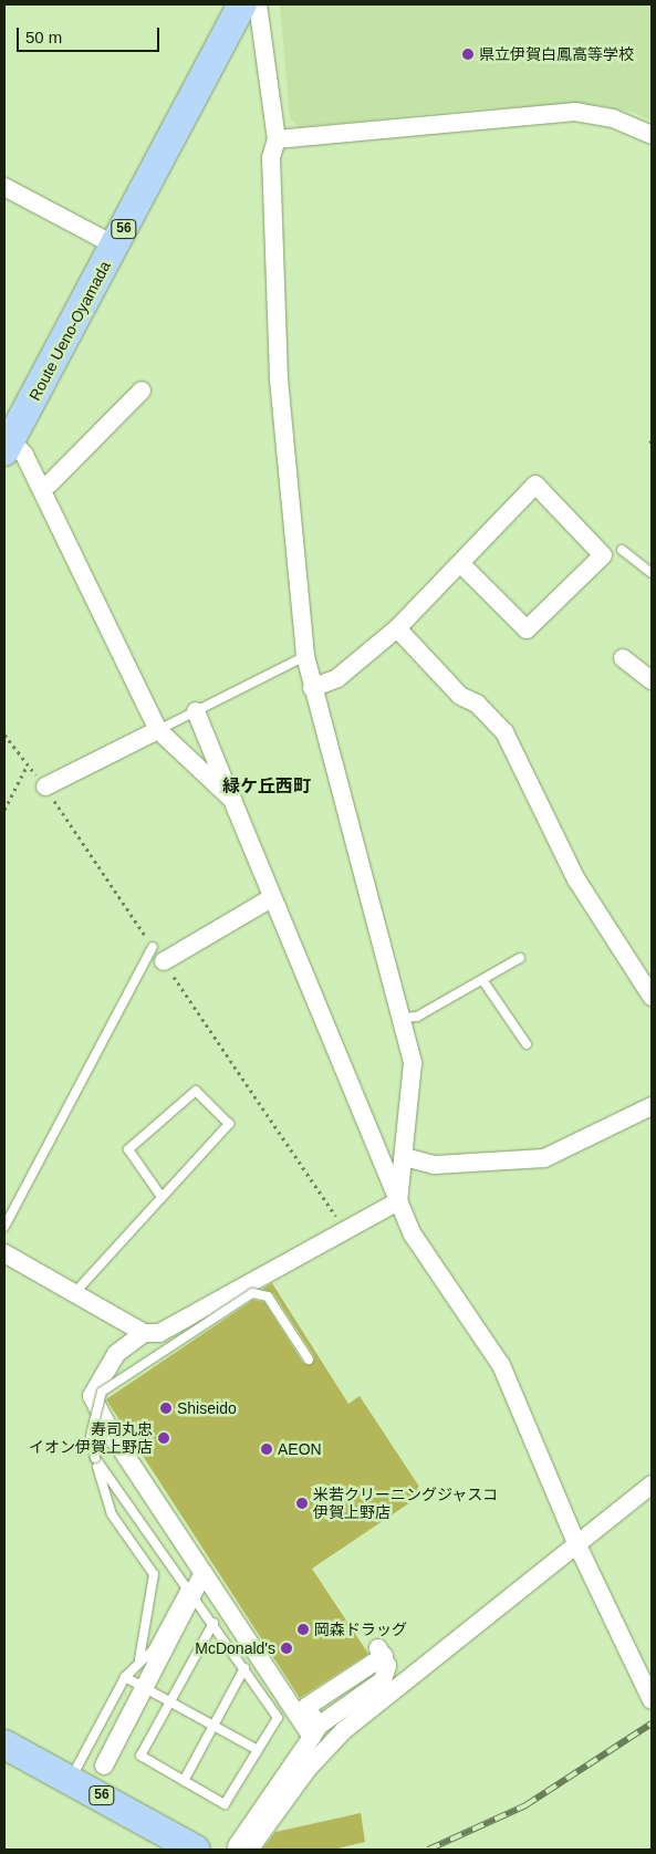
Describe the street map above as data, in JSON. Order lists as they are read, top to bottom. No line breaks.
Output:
{"streets":{"main road":["56","Route Ueno-Oyamada"]},"districts":["緑ケ丘西町"],"places":["県立伊賀白鳳高等学校","Shiseido","寿司丸忠 イオン伊賀上野店","AEON","米若クリーニングジャスコ 伊賀上野店","岡森ドラッグ","McDonald's"],"scale_bar":"50 m"}
